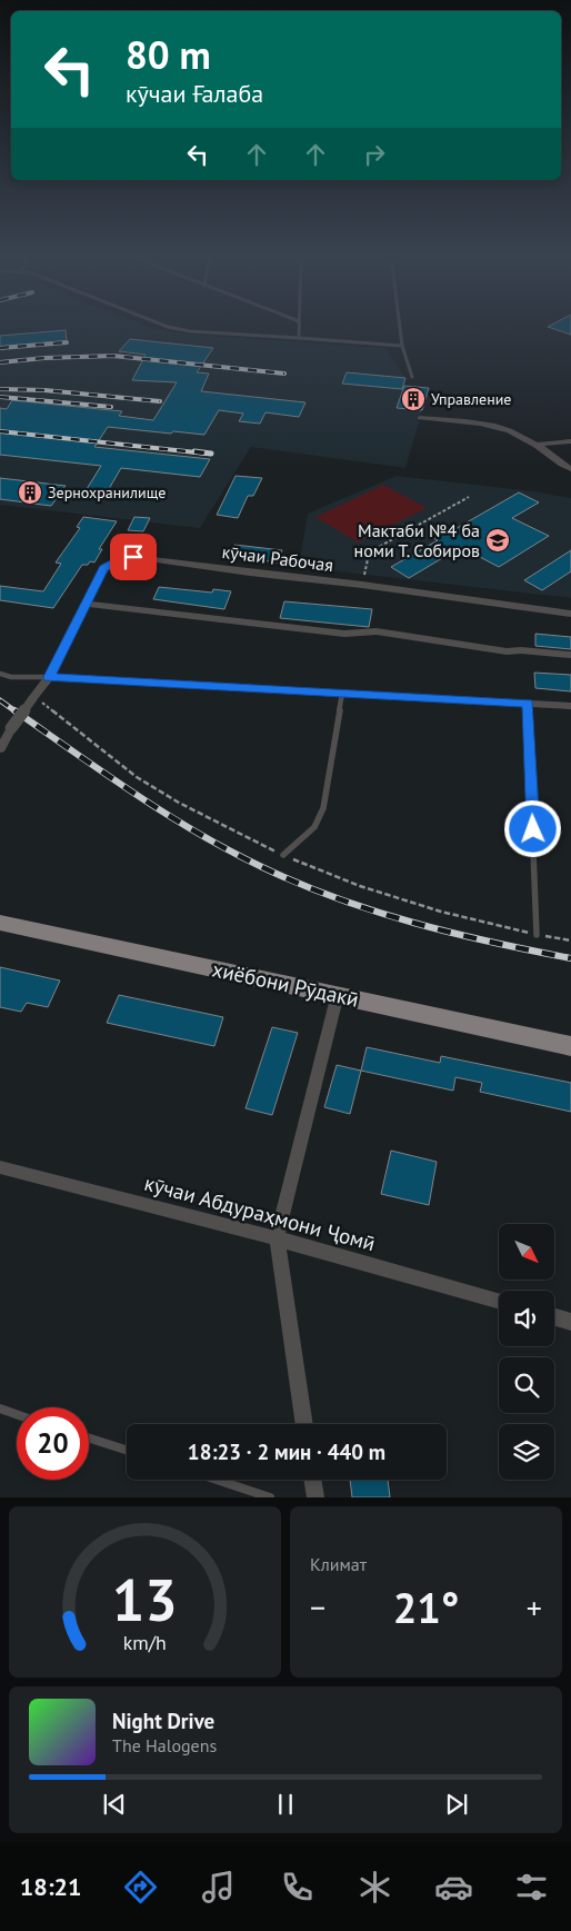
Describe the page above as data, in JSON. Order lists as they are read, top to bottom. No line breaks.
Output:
{"streets":{"main road":["хиёбони Рӯдакӣ"],"street":["кӯчаи Рабочая","кӯчаи Абдураҳмони Ҷомӣ"]},"places":{"building":["Управление","Зернохранилище"],"school or university":["Мактаби №4 ба номи Т. Собиров"]},"north":"bottom right","page":{"turn":["80 m","кӯчаи Ғалаба"],"limit":"20","trip":"18:23 · 2 мин · 440 m","tile":"Климат","heat":["−","21°","+"],"song":["Night Drive","The Halogens"],"tabs":"18:21","gauge":["13","km/h"]}}
